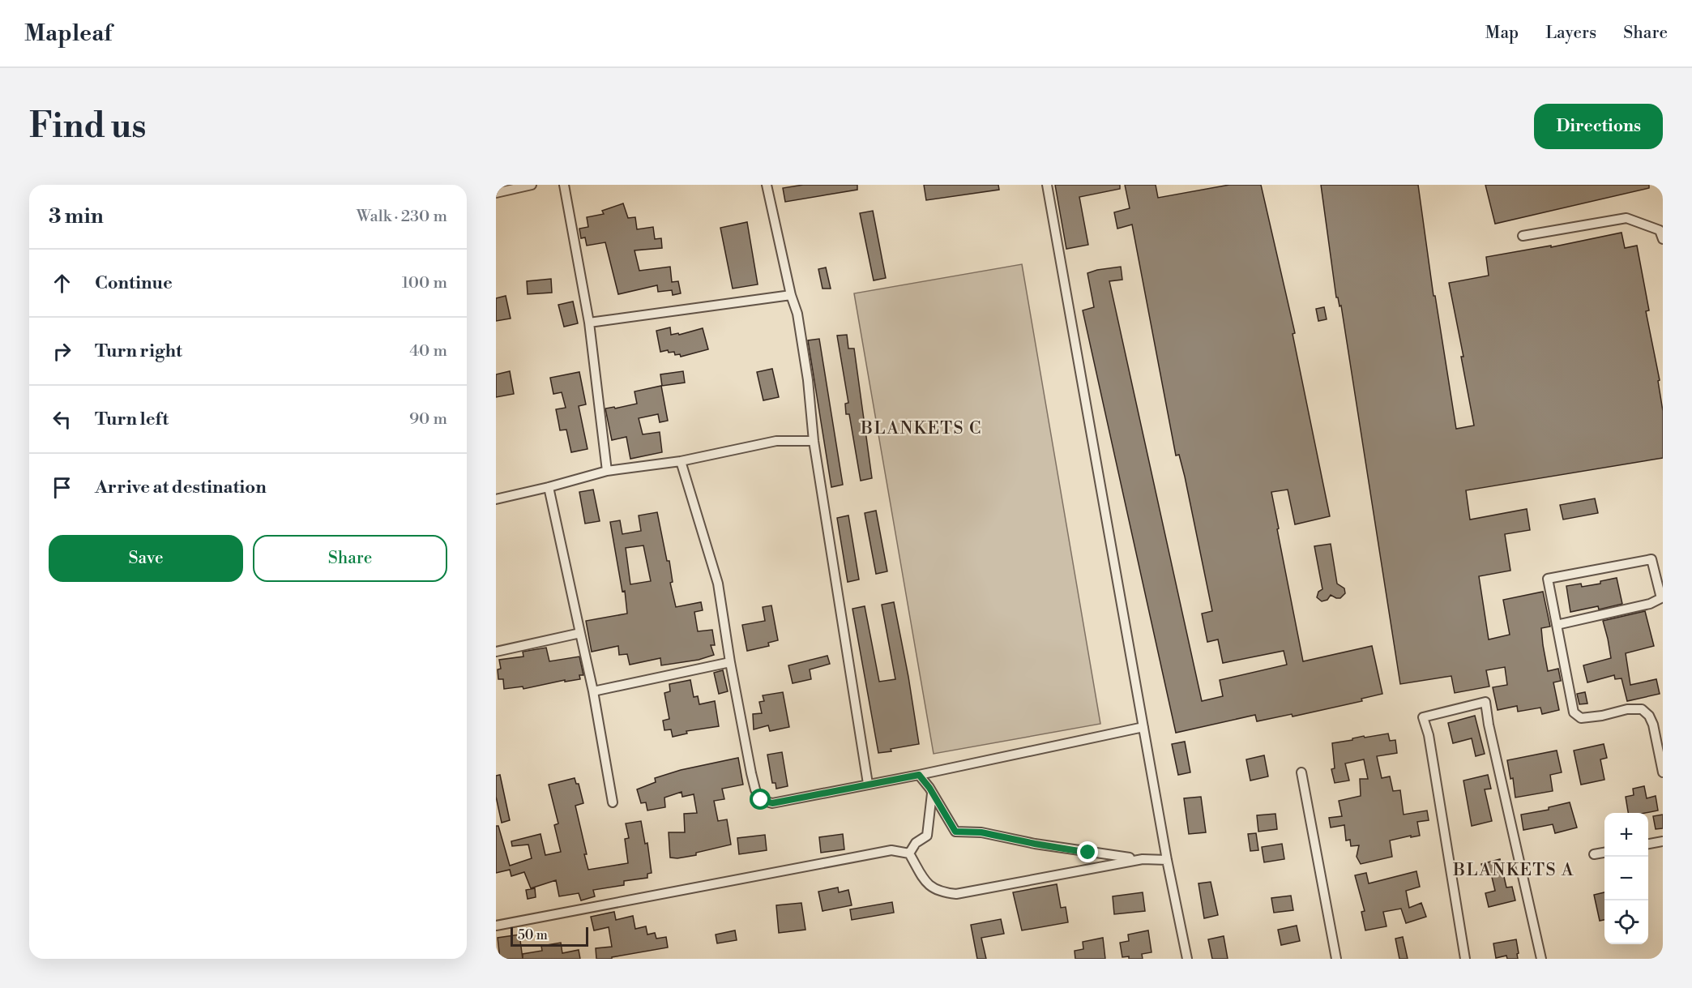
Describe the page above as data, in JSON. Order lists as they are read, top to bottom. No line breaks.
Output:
{"districts":["BLANKETS C","BLANKETS A"],"scale_bar":"50 m","page":{"header":"Mapleaf","nav":["Map","Layers","Share"],"buttons":["Directions",["Save","Share"]],"title":"Find us","heading":["3 min","Walk · 230 m"],"list":[["Continue","100 m"],["Turn right","40 m"],["Turn left","90 m"],"Arrive at destination"],"map_buttons":["+","−"],"scale":"50 m"}}
